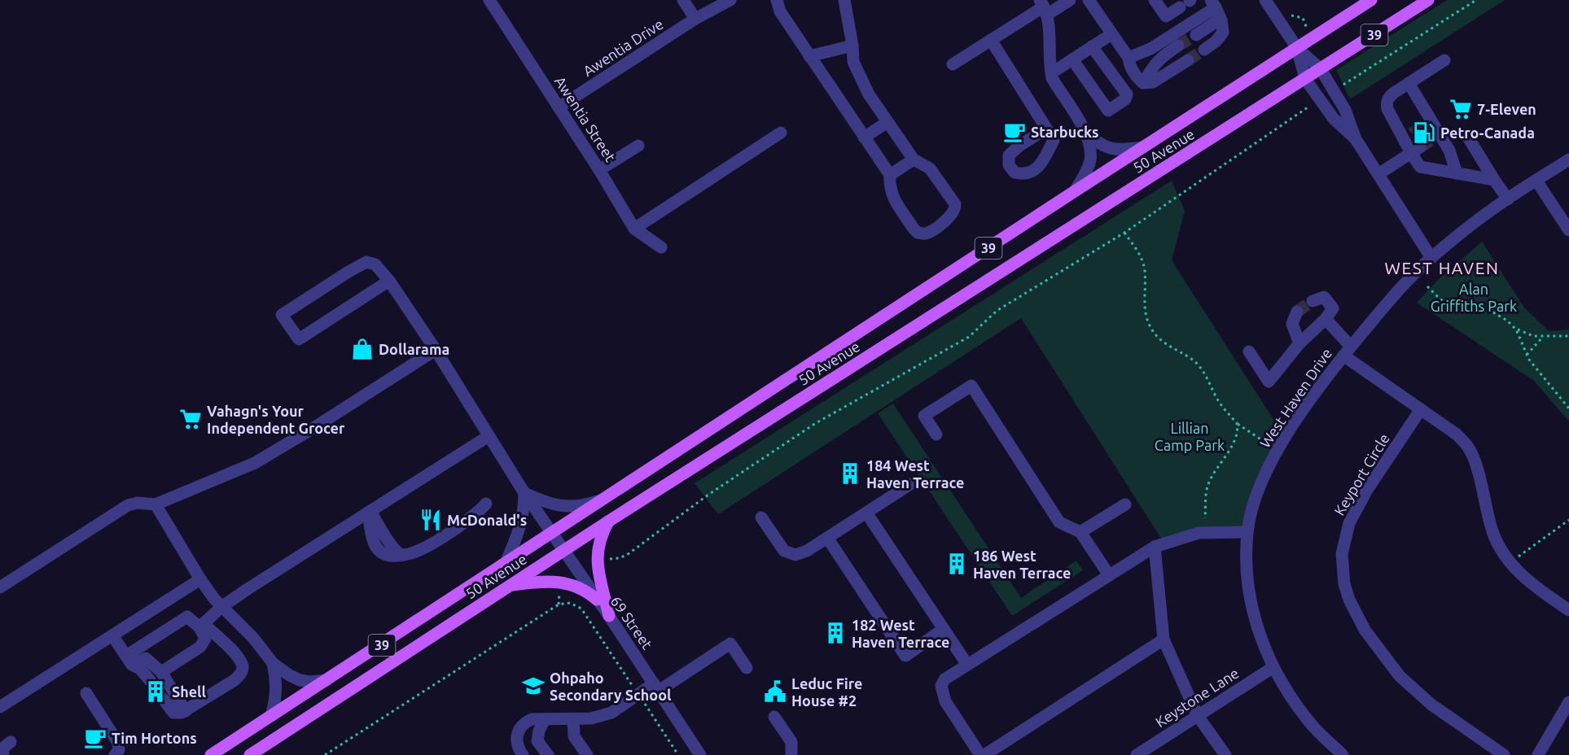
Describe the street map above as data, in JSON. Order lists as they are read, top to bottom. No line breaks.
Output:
{"streets":{"main road":["39","50 Avenue"],"street":["Awentia Drive","Awentia Street","West Haven Drive","Keyport Circle","69 Street","Keystone Lane"]},"crossings":[["Awentia Drive","Awentia Street"],["50 Avenue","69 Street"],["West Haven Drive","Keystone Lane"]],"districts":["WEST HAVEN"],"parks":["Alan Griffiths Park","Lillian Camp Park"],"places":{"supermarket":["7-Eleven","Vahagn's Your Independent Grocer"],"cafe":["Starbucks","Tim Hortons"],"fuel station":["Petro-Canada"],"shop":["Dollarama"],"building":["184 West Haven Terrace","186 West Haven Terrace","182 West Haven Terrace","Shell"],"restaurant":["McDonald's"],"school or university":["Ohpaho Secondary School"],"public building":["Leduc Fire House #2"]}}
